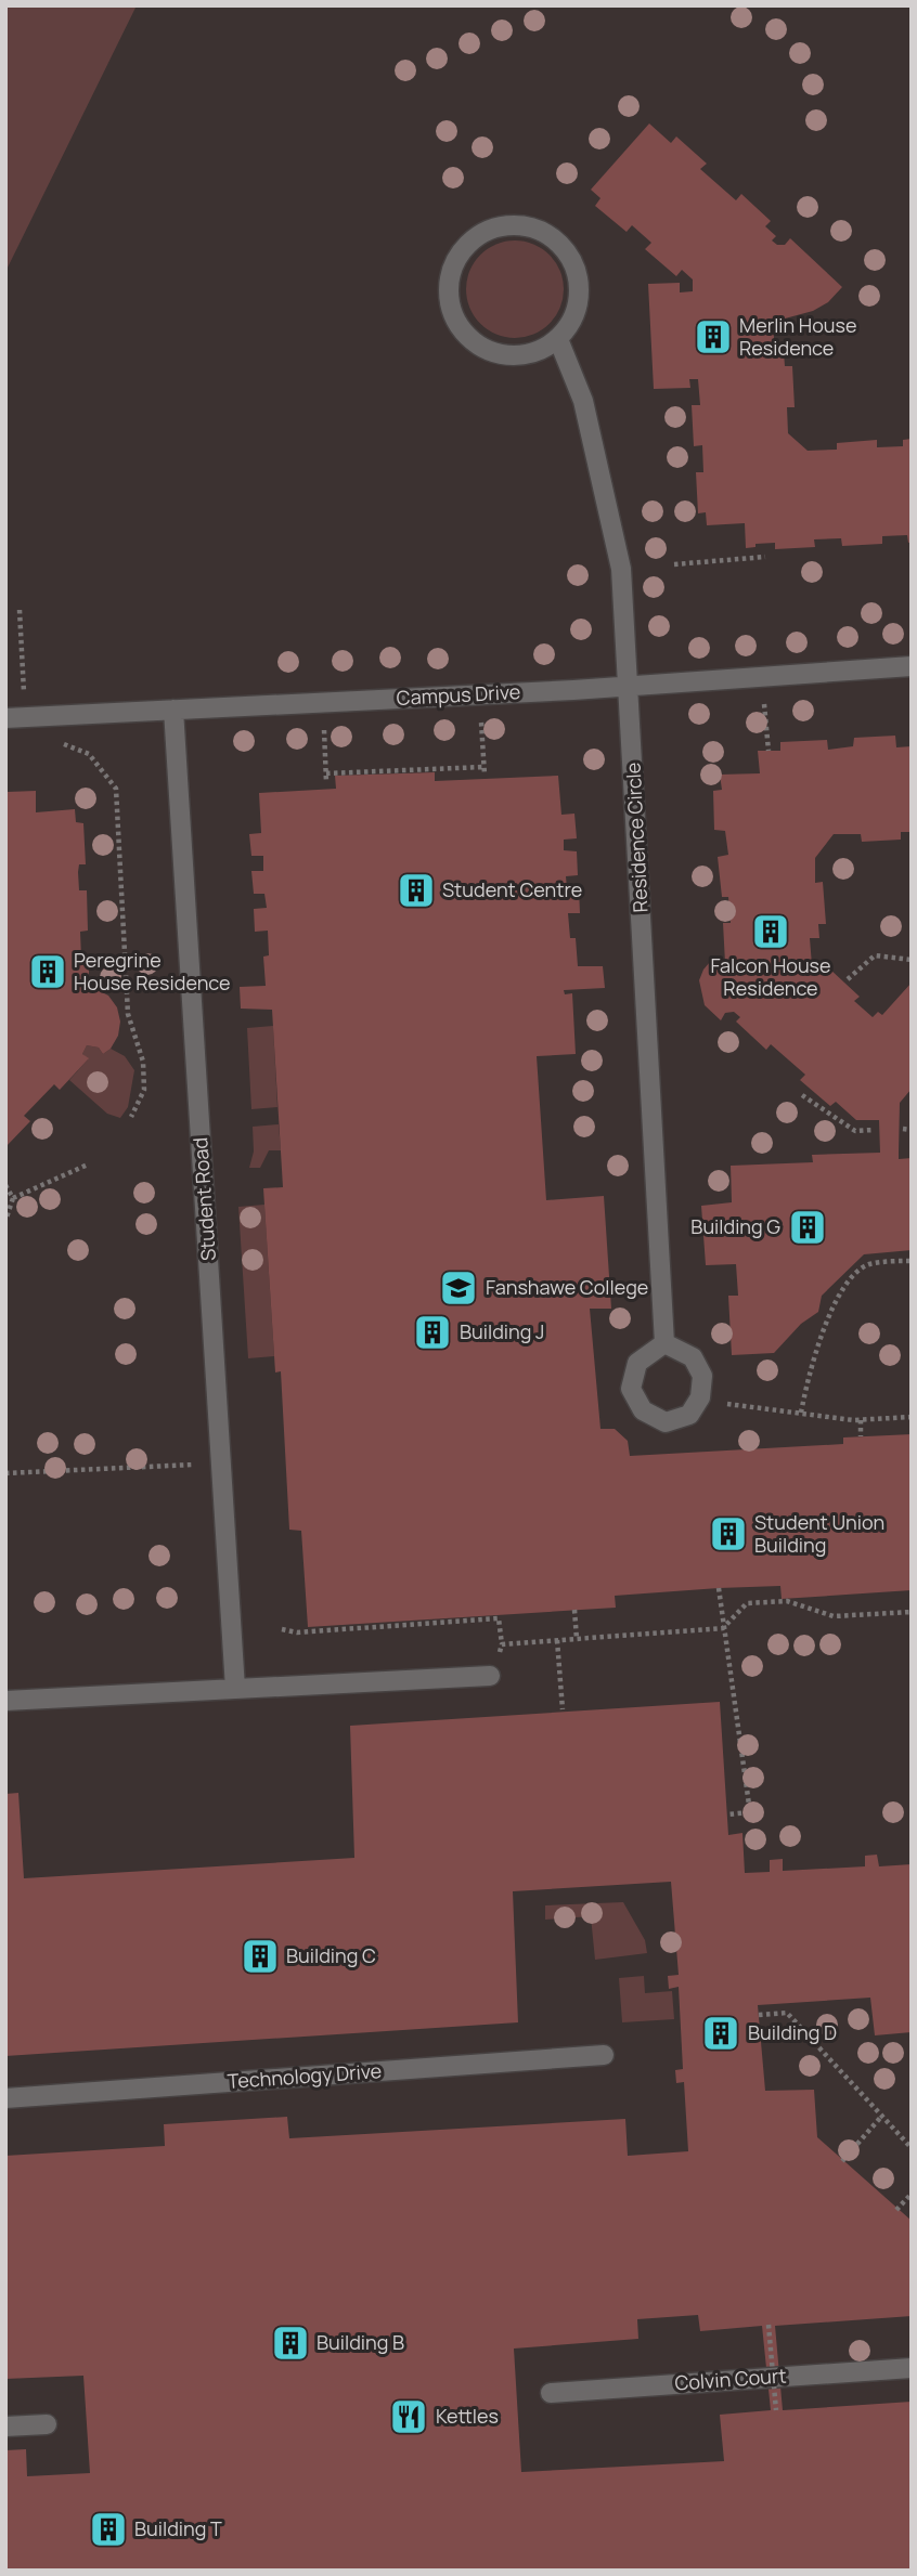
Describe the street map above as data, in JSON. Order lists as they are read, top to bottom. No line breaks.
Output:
{"streets":{"lane":["Campus Drive","Residence Circle","Student Road","Technology Drive","Colvin Court"]},"crossings":[["Campus Drive","Residence Circle"],["Campus Drive","Student Road"]],"places":{"building":["Merlin House Residence","Student Centre","Falcon House Residence","Peregrine House Residence","Building G","Building J","Student Union Building","Building C","Building D","Building B","Building T"],"school or university":["Fanshawe College"],"restaurant":["Kettles"]}}
